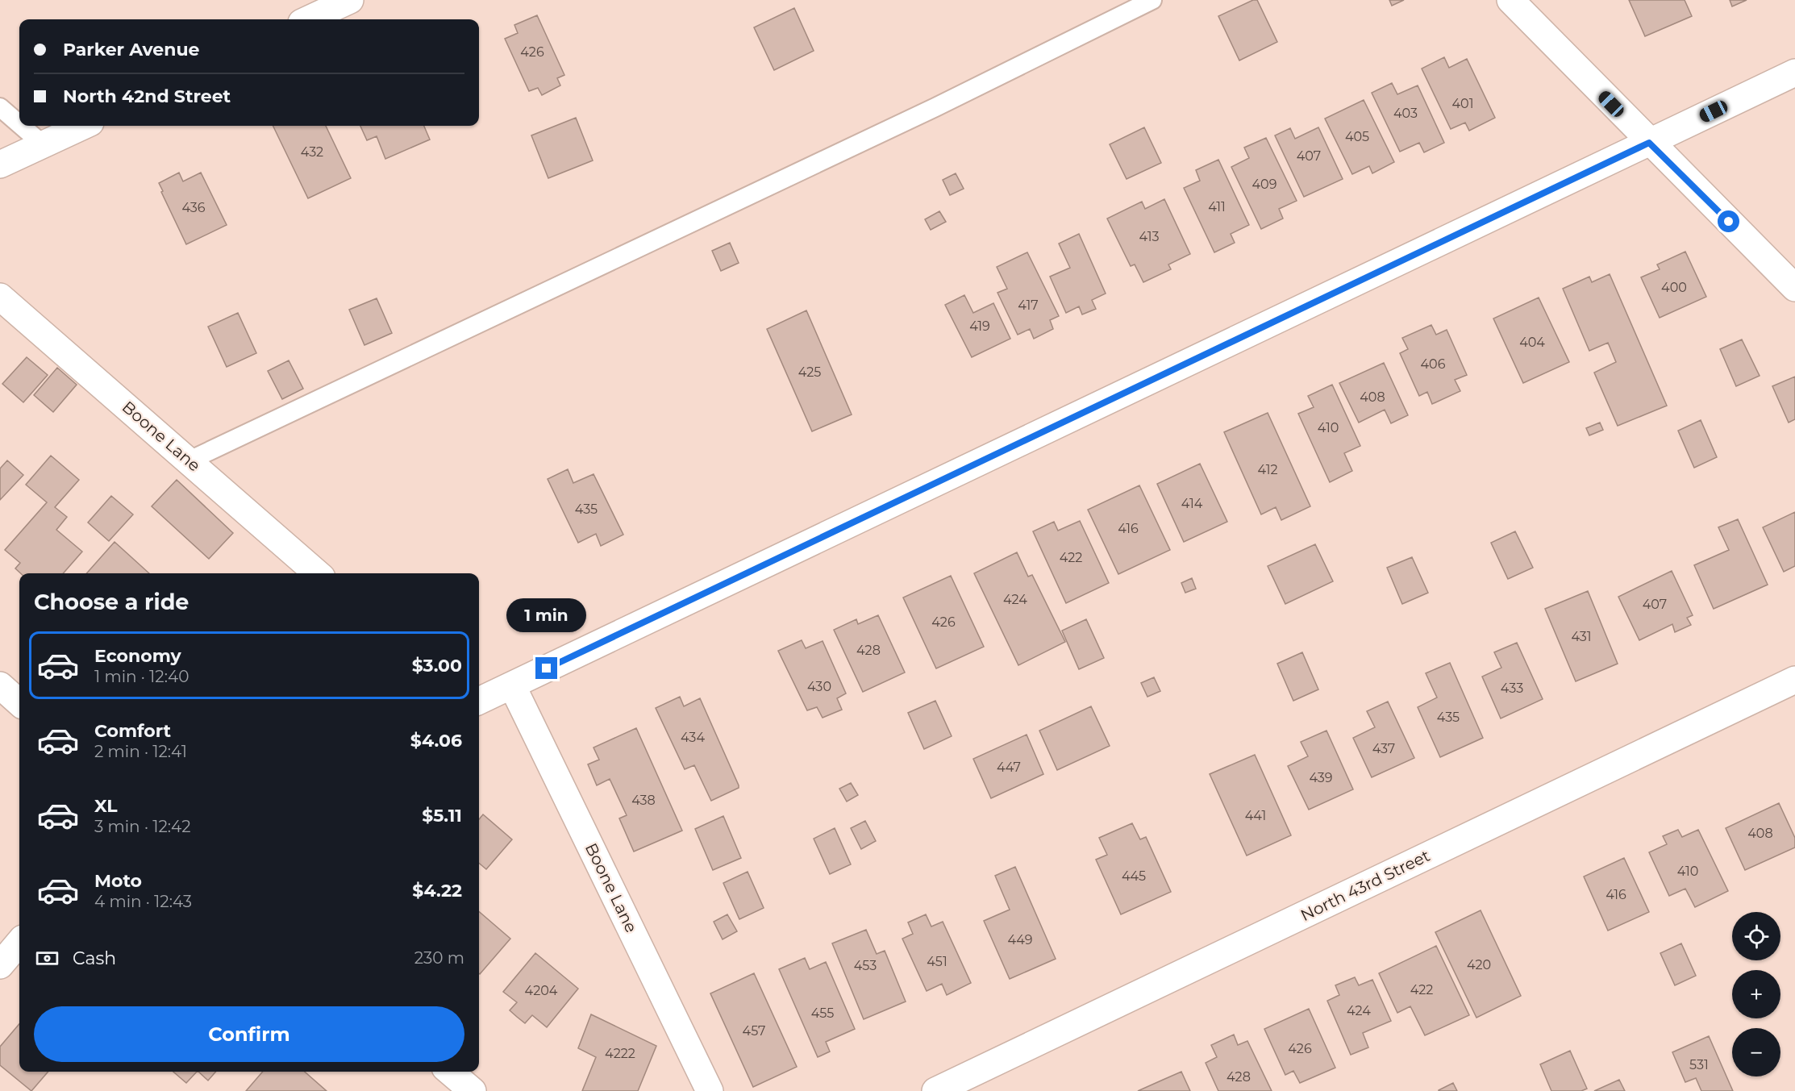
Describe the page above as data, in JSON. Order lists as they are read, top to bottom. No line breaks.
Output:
{"streets":{"street":["Boone Lane","North 43rd Street"]},"house_numbers":["426","401","403","405","432","407","409","411","436","413","400","417","419","404","406","425","408","410","412","414","435","416","422","424","407","426","431","428","430","433","435","434","437","447","439","438","441","408","410","445","416","449","451","420","453","422","4204","424","455","457","426","4222","531","428"],"page":{"banner":["Parker Avenue","North 42nd Street"],"heading":"Choose a ride","bubble":"1 min","list":[{"name":"Economy","note":"1 min · 12:40","value":"$3.00"},{"name":"Comfort","note":"2 min · 12:41","value":"$4.06"},{"name":"XL","note":"3 min · 12:42","value":"$5.11"},{"name":"Moto","note":"4 min · 12:43","value":"$4.22"}],"map_buttons":["+","−"],"pay":["Cash","230 m"],"buttons":"Confirm"}}
